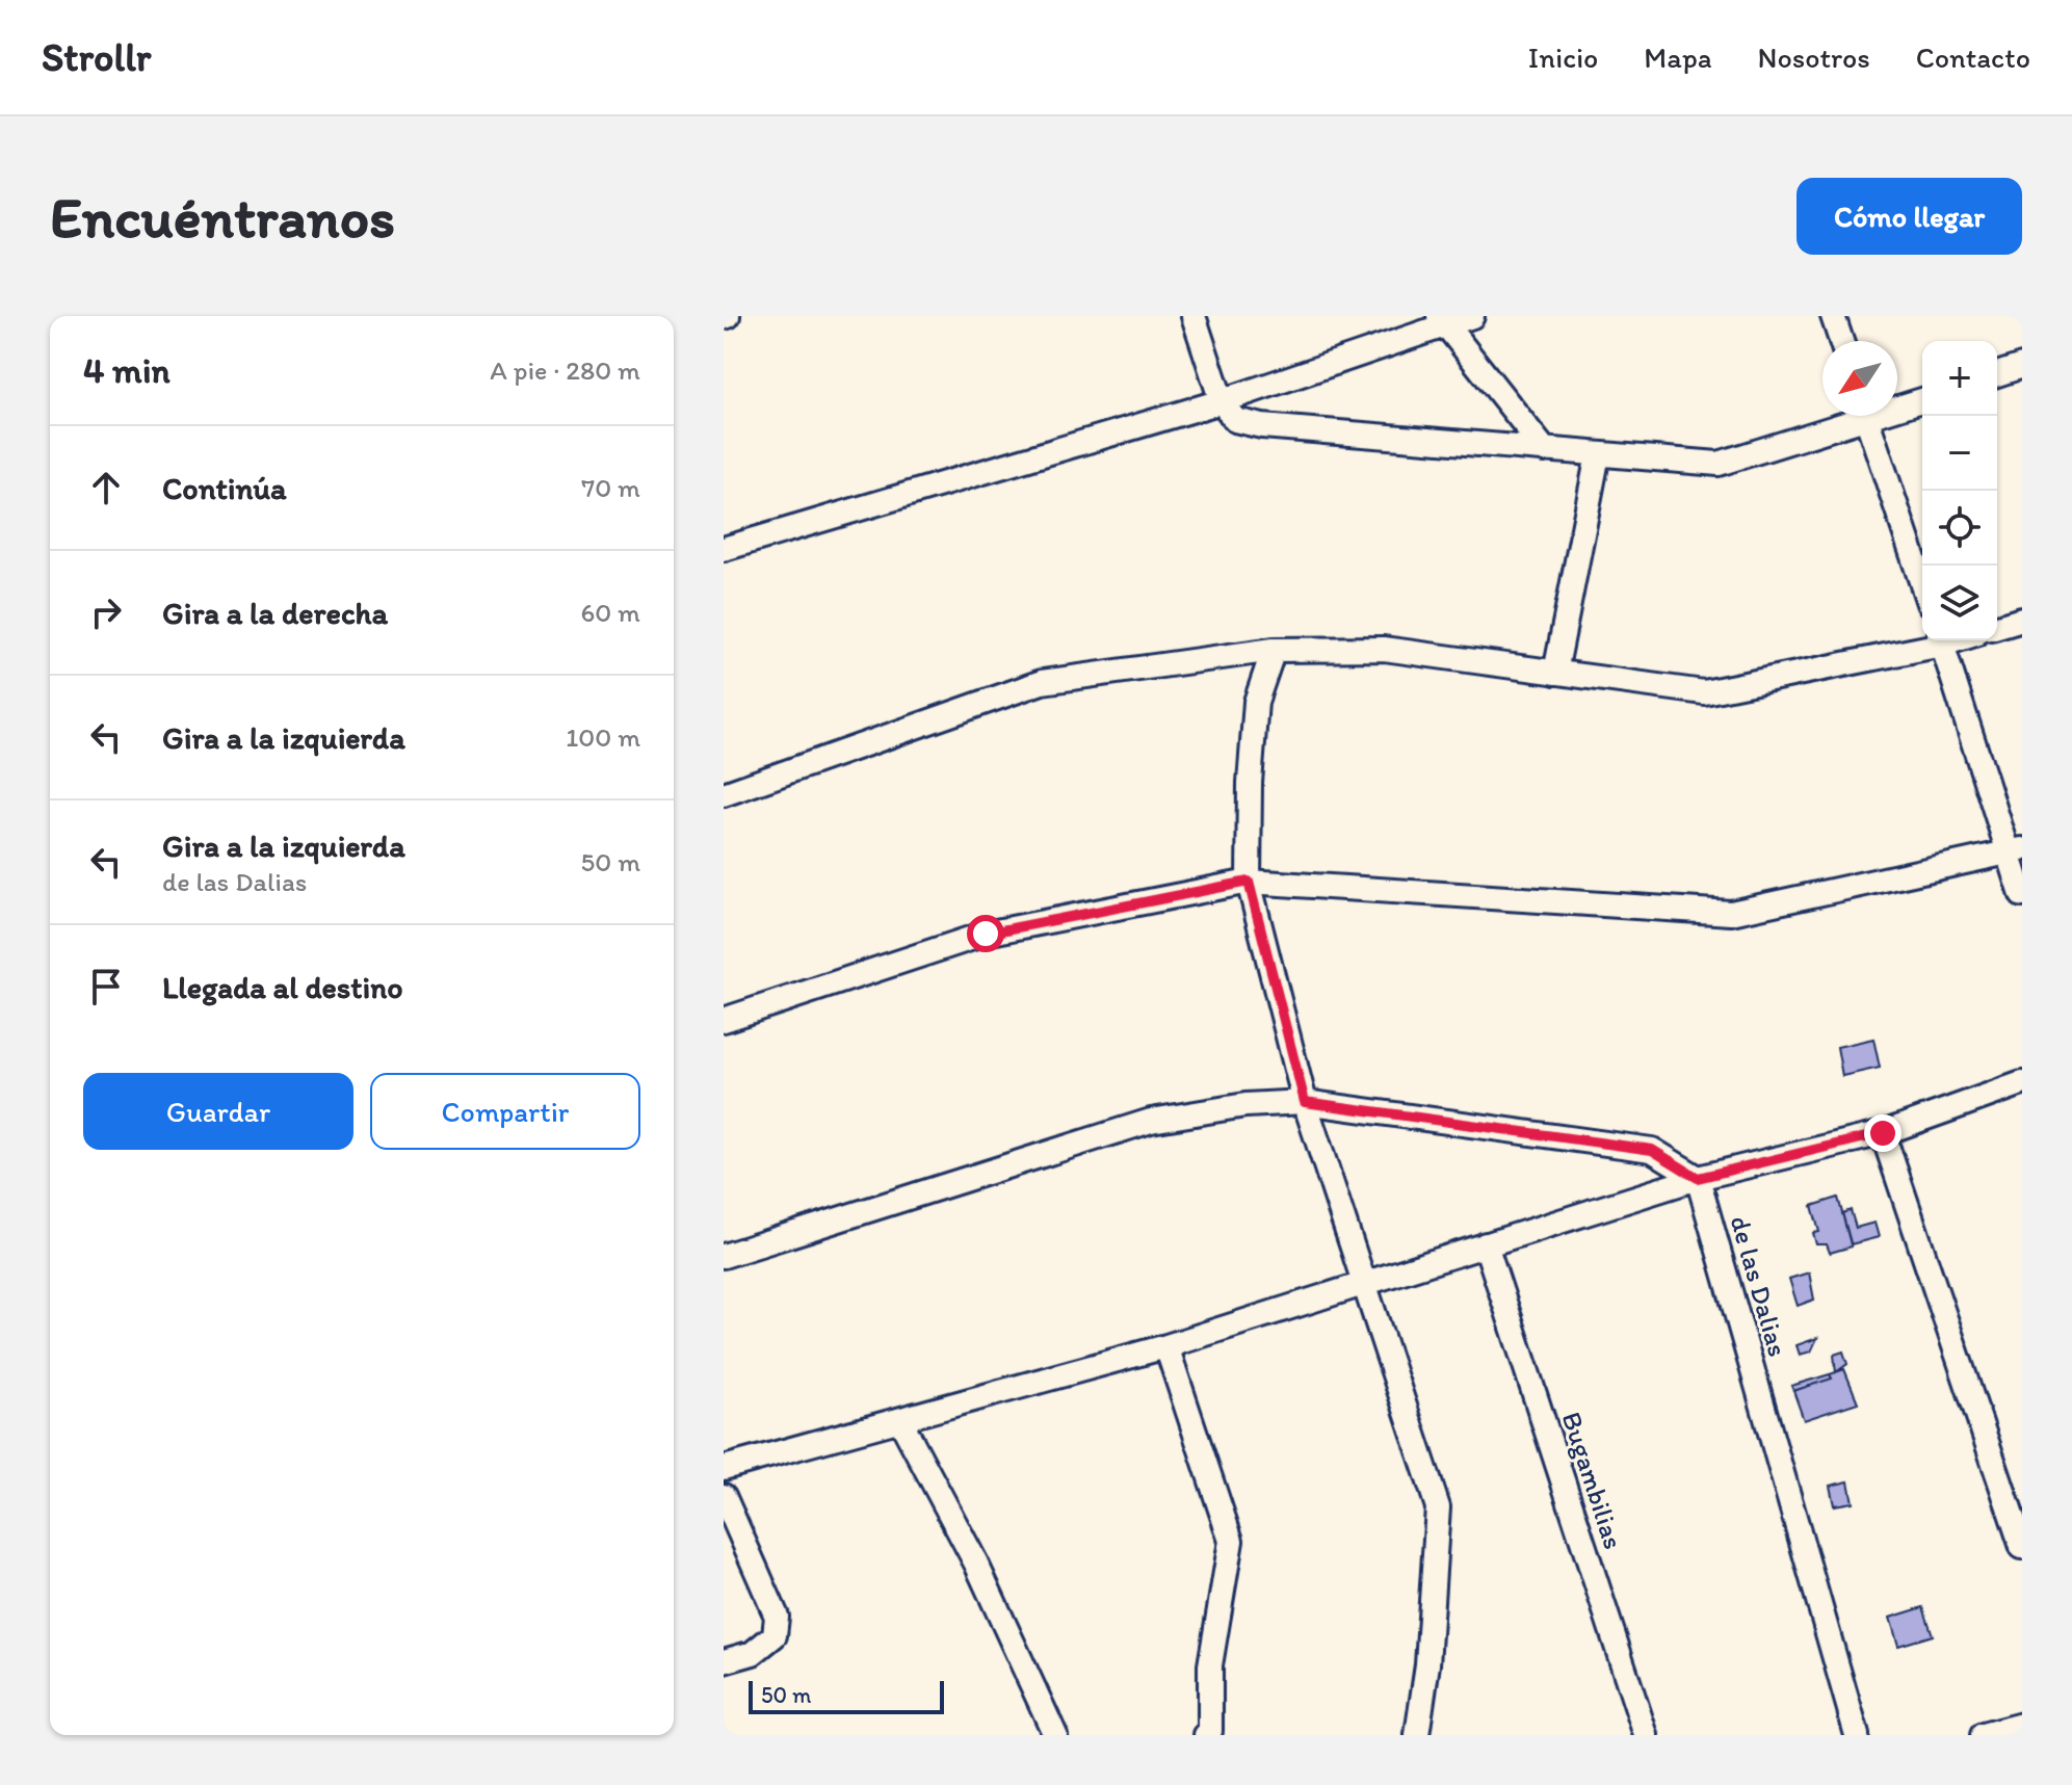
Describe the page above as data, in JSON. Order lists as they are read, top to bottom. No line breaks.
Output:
{"streets":{"street":["de las Dalias","Bugambilias"]},"scale_bar":"50 m","north":"bottom left","page":{"header":"Strollr","nav":["Inicio","Mapa","Nosotros","Contacto"],"buttons":["Cómo llegar",["Guardar","Compartir"]],"title":"Encuéntranos","heading":["4 min","A pie · 280 m"],"map_buttons":["+","−"],"list":[["Continúa","70 m"],["Gira a la derecha","60 m"],["Gira a la izquierda","100 m"],["Gira a la izquierda","de las Dalias","50 m"],"Llegada al destino"],"scale":"50 m"}}
